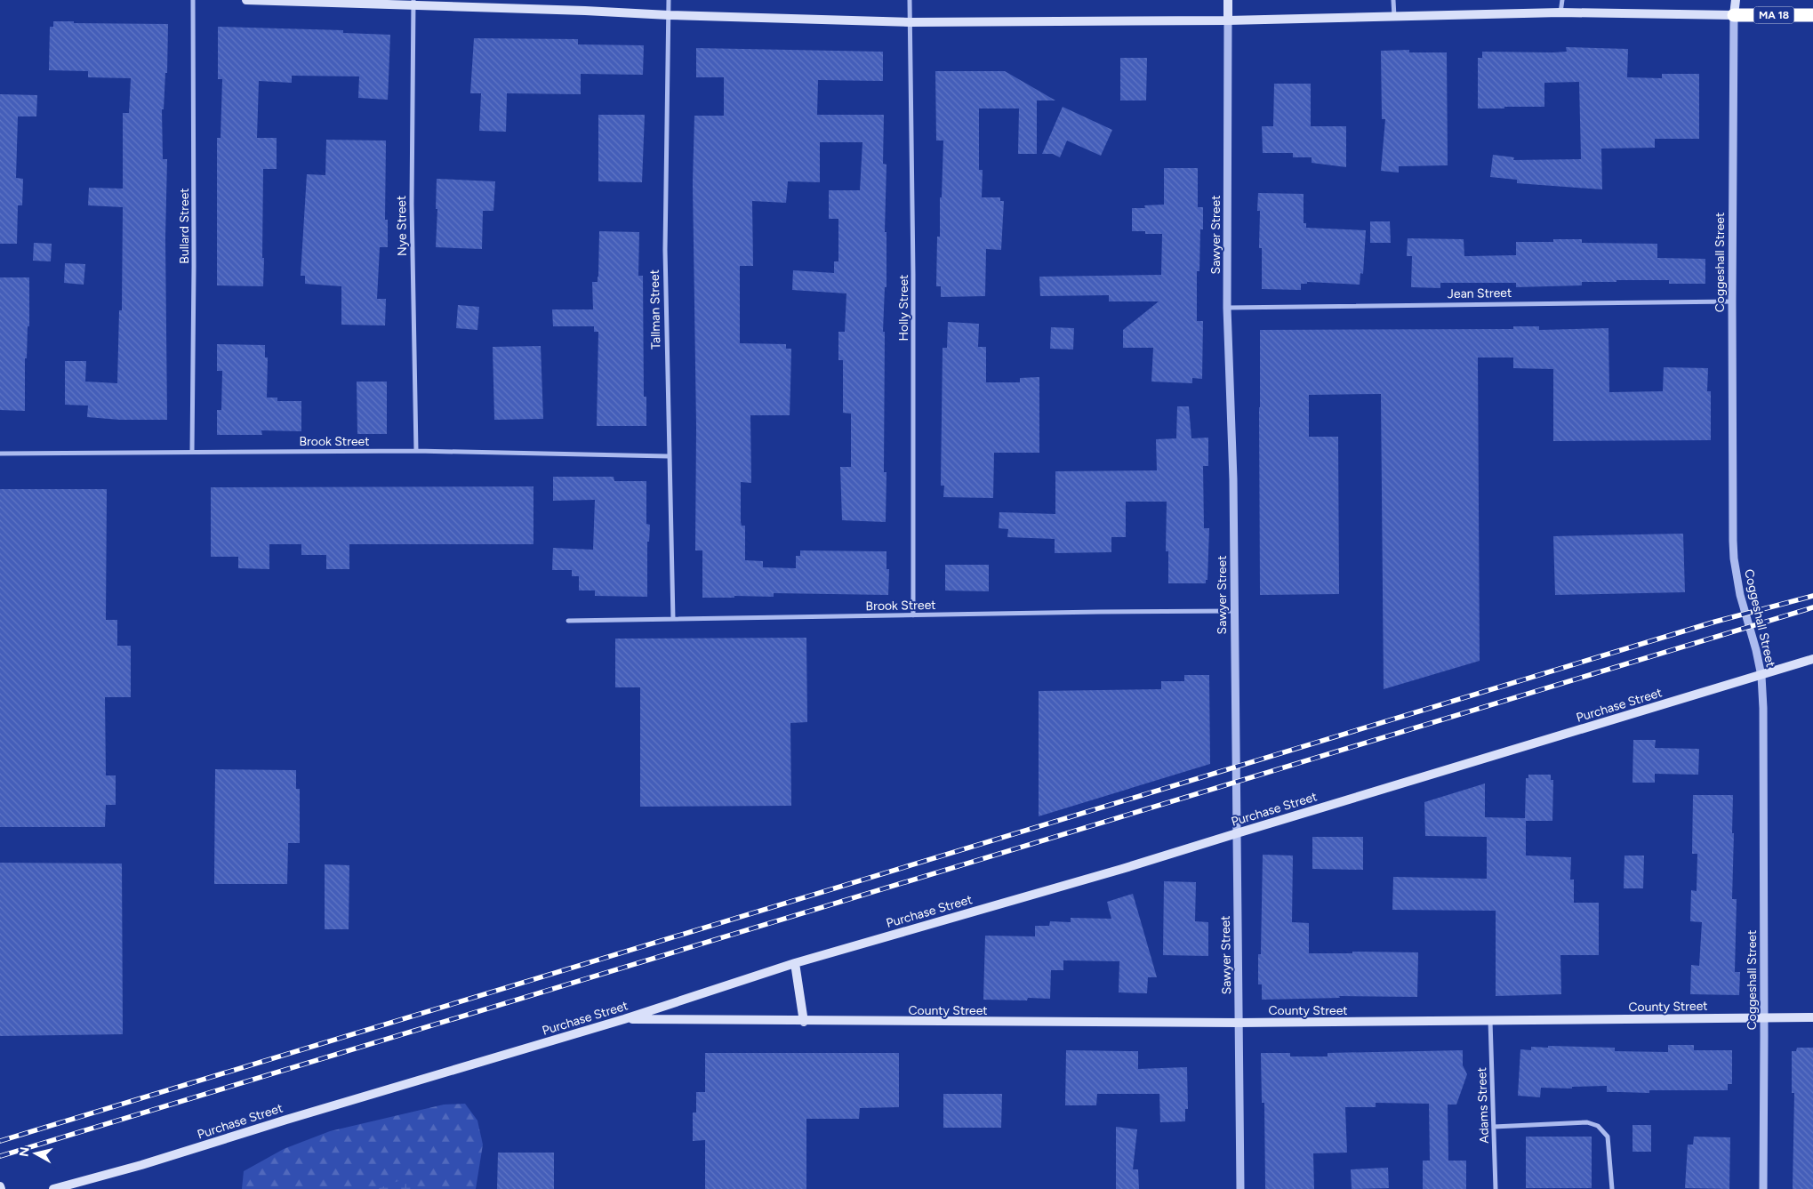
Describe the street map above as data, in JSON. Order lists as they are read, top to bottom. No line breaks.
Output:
{"streets":{"highway":["MA 18"],"main road":["Sawyer Street","Coggeshall Street","Purchase Street","County Street"],"street":["Bullard Street","Nye Street","Jean Street","Holly Street","Tallman Street","Brook Street","Adams Street"]},"crossings":[["MA 18","Nye Street"],["MA 18","Sawyer Street"],["MA 18","Coggeshall Street"],["MA 18","Holly Street"],["MA 18","Tallman Street"],["Bullard Street","Brook Street"],["Nye Street","Brook Street"],["Sawyer Street","Jean Street"],["Sawyer Street","Brook Street"],["Sawyer Street","Purchase Street"],["Sawyer Street","County Street"],["Coggeshall Street","Jean Street"],["Coggeshall Street","Purchase Street"],["Coggeshall Street","County Street"],["Holly Street","Brook Street"],["Tallman Street","Brook Street"],["Purchase Street","County Street"],["County Street","Adams Street"]],"north":"left"}
